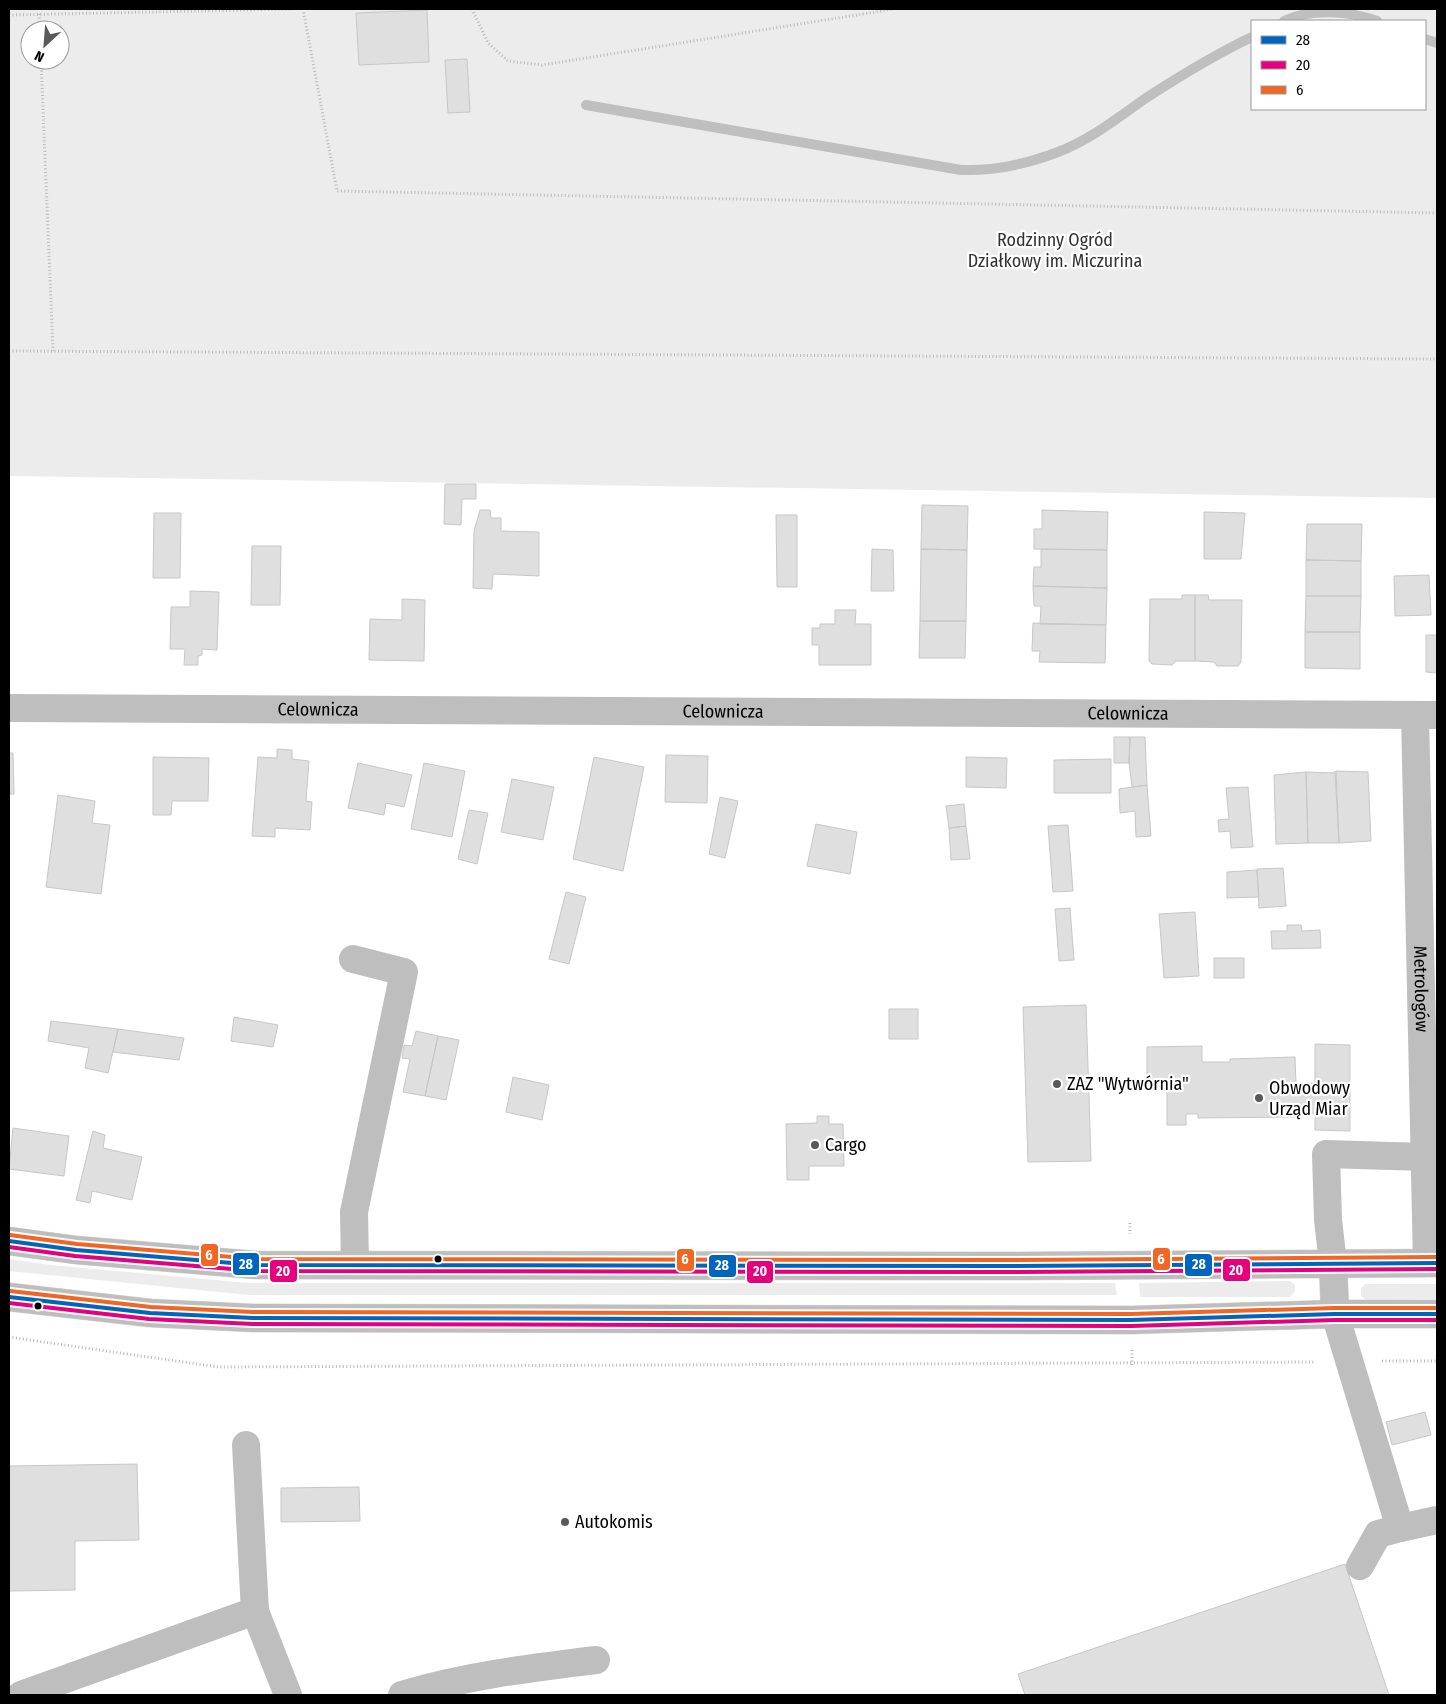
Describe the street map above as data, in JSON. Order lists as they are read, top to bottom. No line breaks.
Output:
{"streets":{"main road":["Celownicza","Metrologów"]},"crossings":[["Celownicza","Metrologów"]],"parks":["Rodzinny Ogród Działkowy im. Miczurina"],"places":["ZAZ \"Wytwórnia\"","Obwodowy Urząd Miar","Cargo","Autokomis"],"lines":["transit line 6","transit line 28","transit line 20"],"legend":["28","20","6"],"north":"bottom left"}
